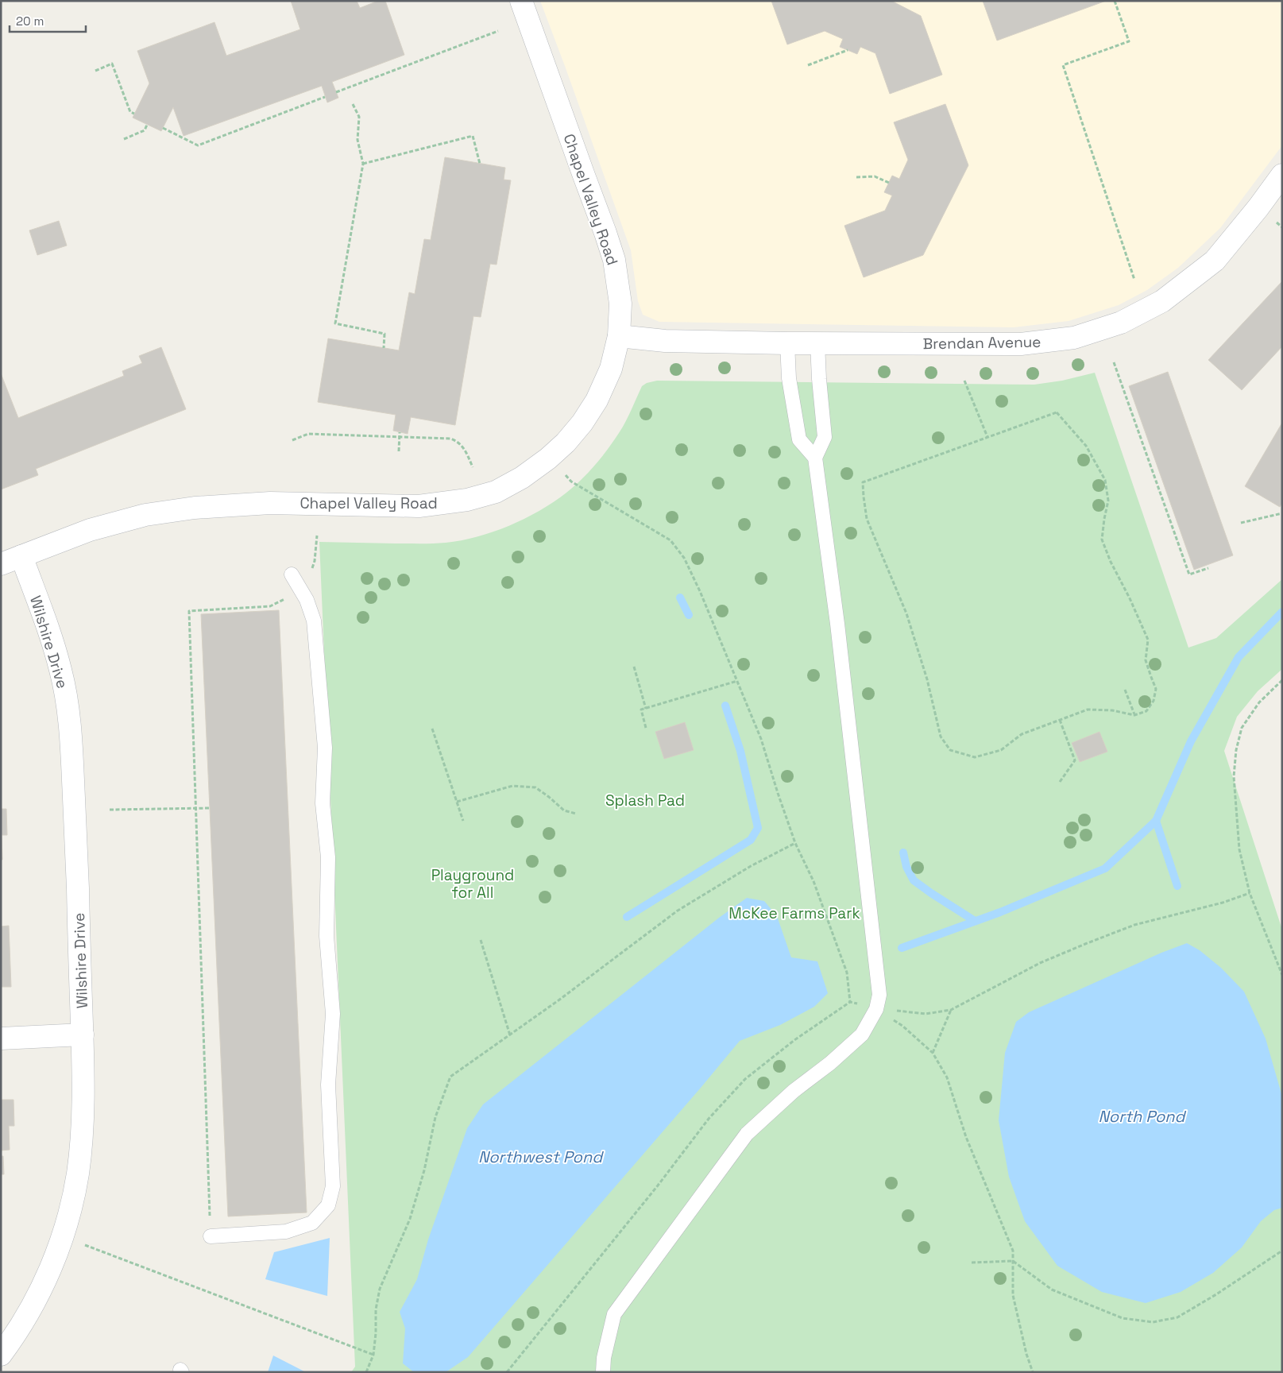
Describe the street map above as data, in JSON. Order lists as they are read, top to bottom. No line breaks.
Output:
{"streets":{"street":["Chapel Valley Road","Brendan Avenue","Wilshire Drive"]},"crossings":[["Chapel Valley Road","Brendan Avenue"],["Chapel Valley Road","Wilshire Drive"]],"water":["North Pond","Northwest Pond"],"parks":["Splash Pad","Playground for All","McKee Farms Park"],"scale_bar":"20 m"}
